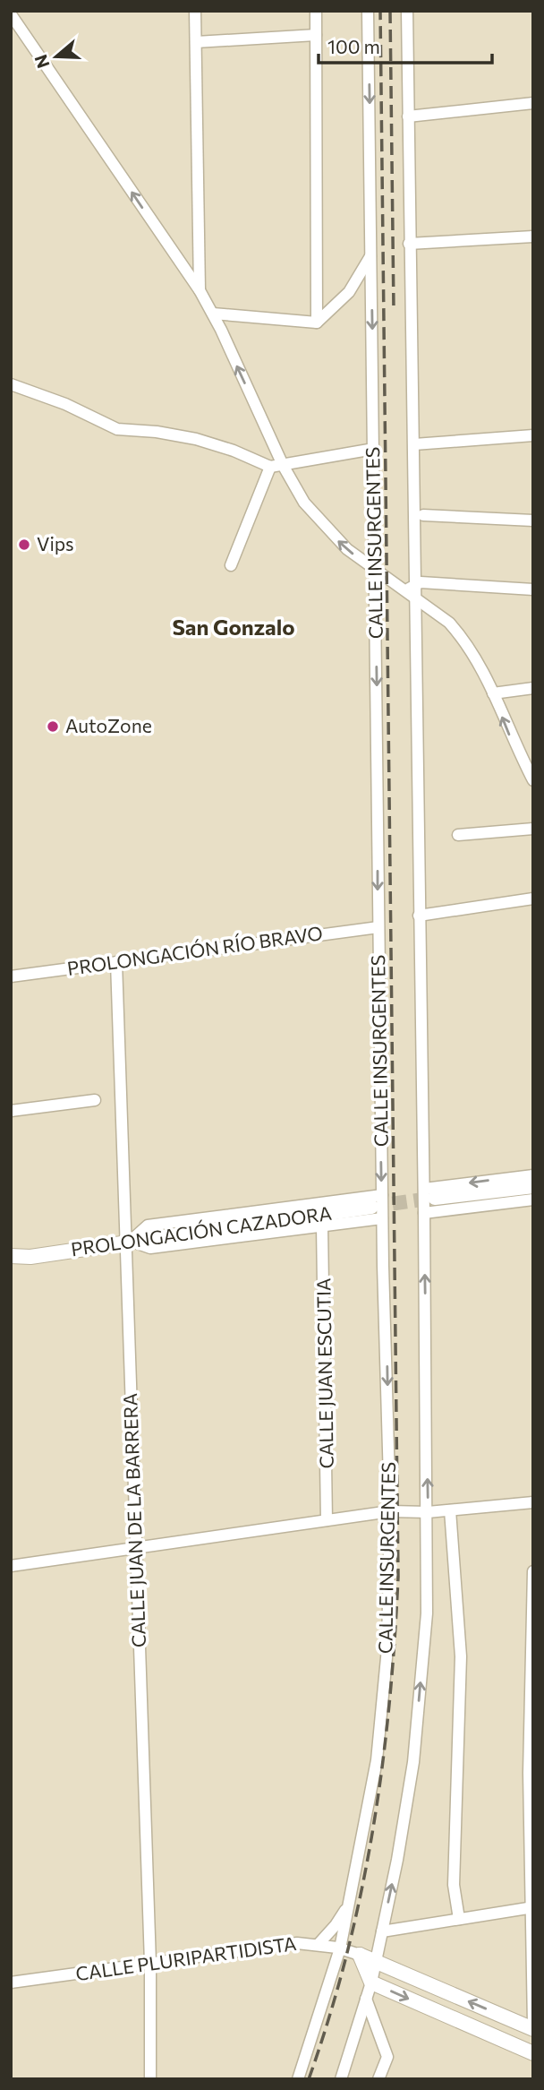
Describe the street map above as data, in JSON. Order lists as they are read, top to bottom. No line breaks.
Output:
{"streets":{"street":["CALLE INSURGENTES","PROLONGACIÓN RÍO BRAVO","PROLONGACIÓN CAZADORA","CALLE JUAN ESCUTIA","CALLE JUAN DE LA BARRERA","CALLE PLURIPARTIDISTA"]},"crossings":[["CALLE INSURGENTES","PROLONGACIÓN RÍO BRAVO"],["CALLE INSURGENTES","CALLE PLURIPARTIDISTA"],["PROLONGACIÓN RÍO BRAVO","CALLE JUAN DE LA BARRERA"],["PROLONGACIÓN CAZADORA","CALLE JUAN DE LA BARRERA"],["CALLE JUAN DE LA BARRERA","CALLE PLURIPARTIDISTA"]],"districts":["San Gonzalo"],"places":["Vips","AutoZone"],"scale_bar":"100 m","north":"left"}
